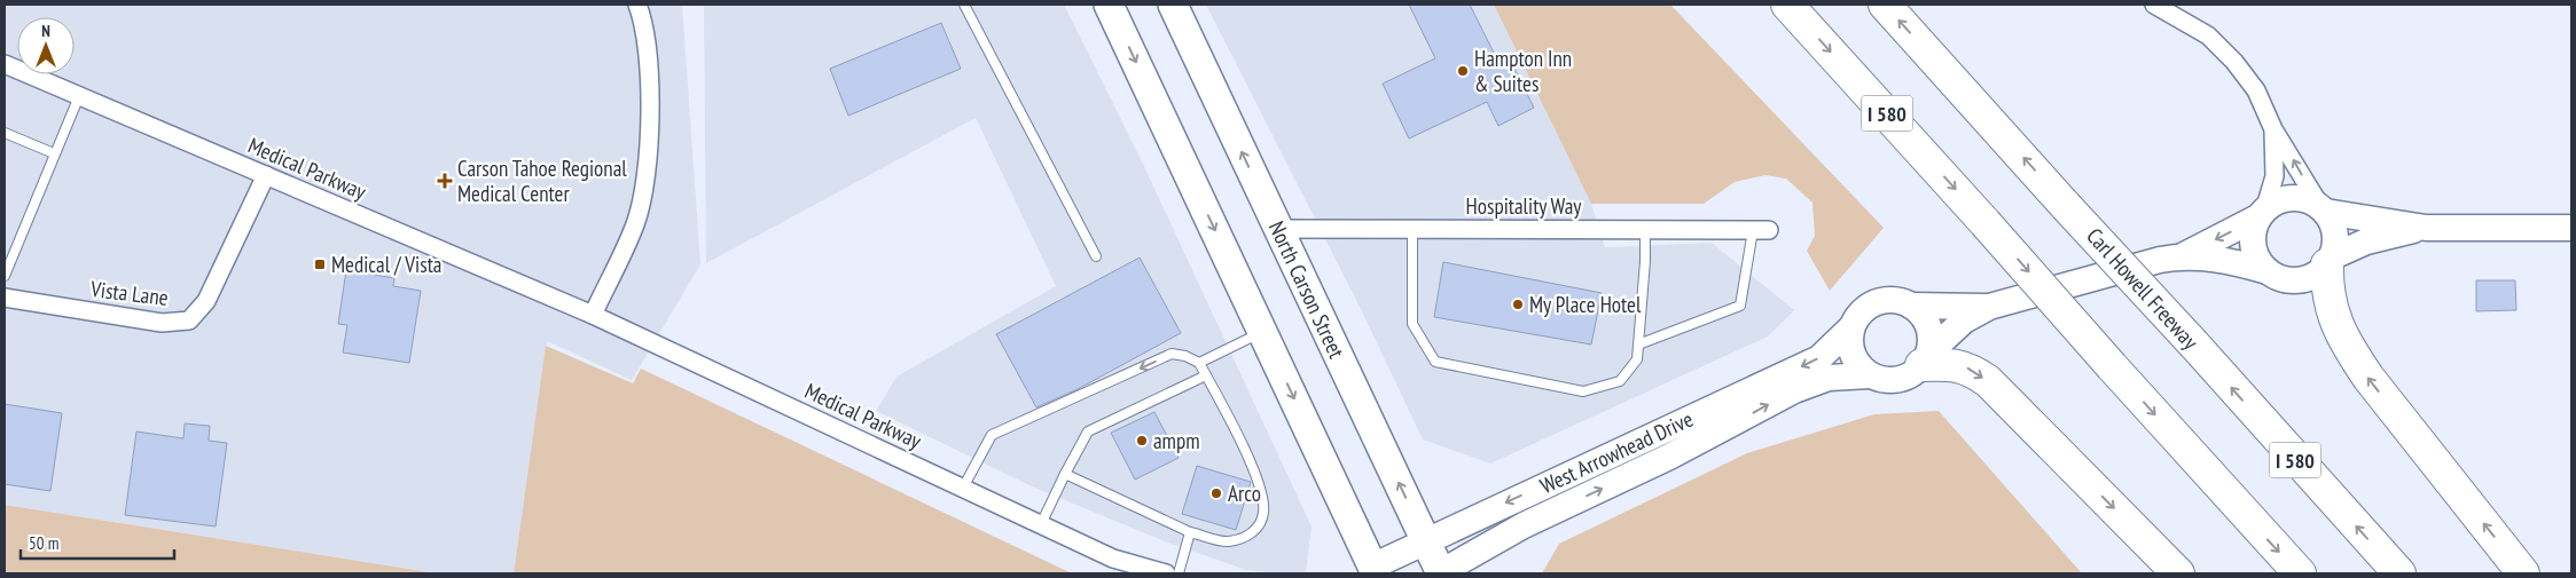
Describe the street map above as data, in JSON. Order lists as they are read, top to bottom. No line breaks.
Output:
{"streets":{"highway":["I 580","Carl Howell Freeway"],"main road":["North Carson Street","West Arrowhead Drive"],"street":["Medical Parkway","Hospitality Way","Vista Lane"]},"crossings":[["Medical Parkway","Vista Lane"],["Hospitality Way","North Carson Street"],["North Carson Street","West Arrowhead Drive"]],"places":{"other":["Hampton Inn & Suites","My Place Hotel","ampm","Arco"],"health":["Carson Tahoe Regional Medical Center"],"transit":["Medical / Vista"]},"scale_bar":"50 m","north":"top"}
